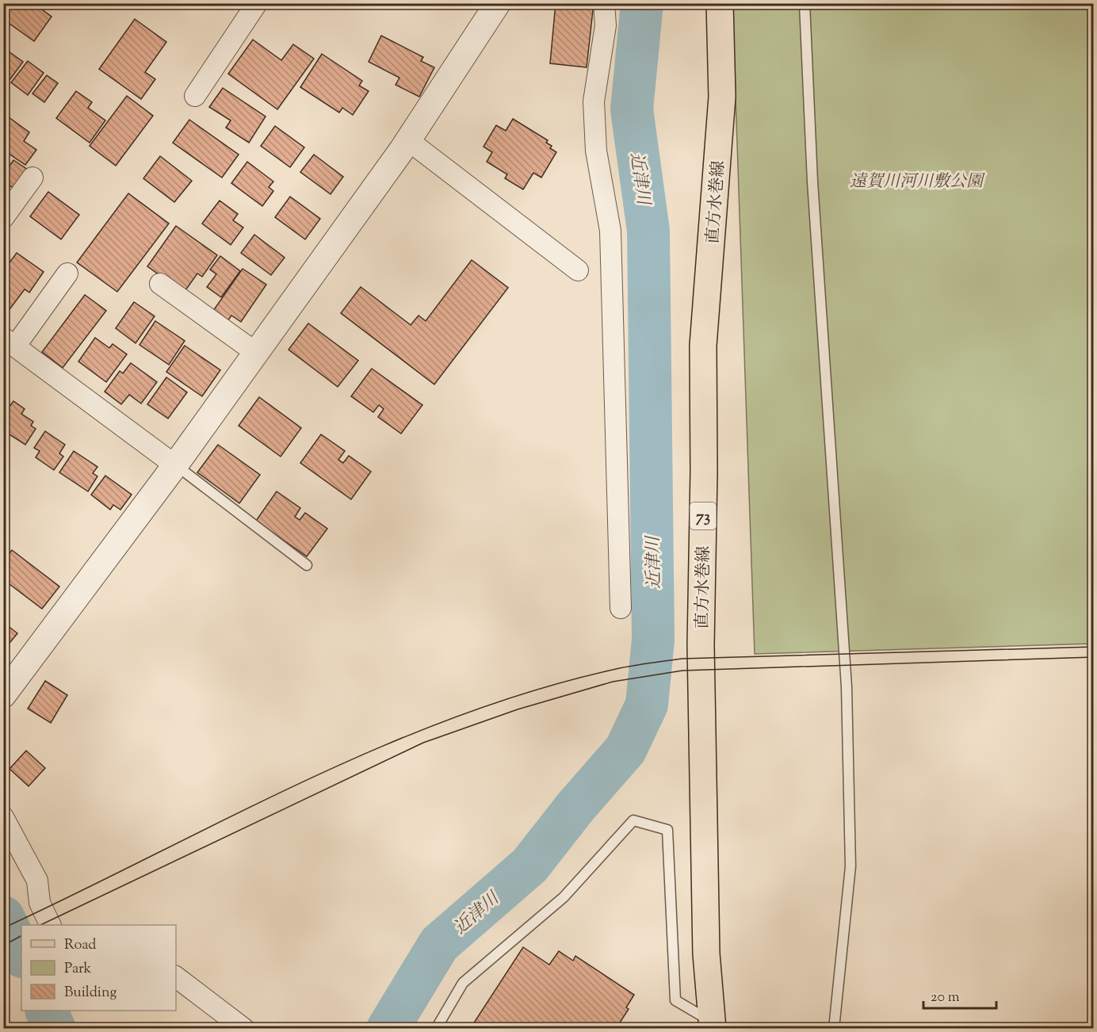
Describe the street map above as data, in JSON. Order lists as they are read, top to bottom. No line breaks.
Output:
{"streets":{"main road":["直方水巻線","73"]},"water":["近津川"],"parks":["遠賀川河川敷公園"],"legend":["Road","Park","Building"],"scale_bar":"20 m"}
